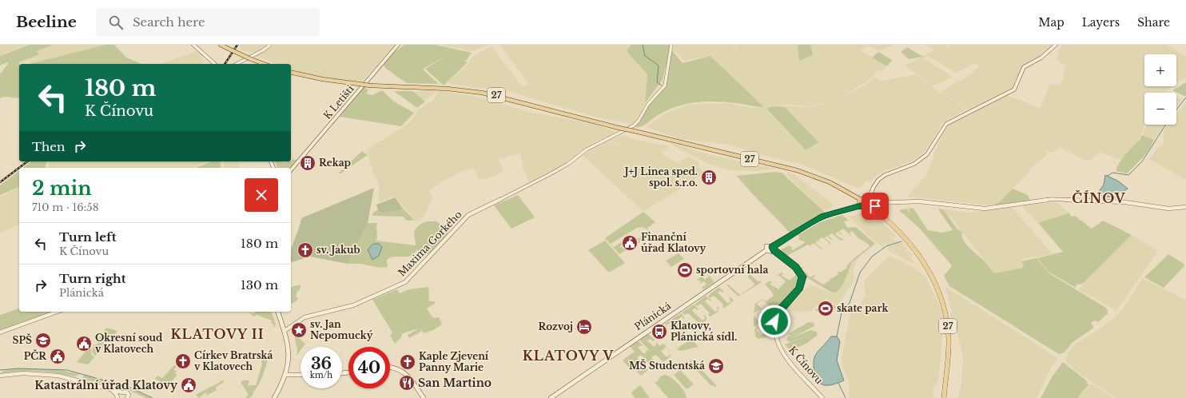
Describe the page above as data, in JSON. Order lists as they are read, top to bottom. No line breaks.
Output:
{"streets":{"main road":["27","K Letišti","Plánická"],"street":["Maxima Gorkého","K Čínovu"]},"crossings":[["27","Plánická"],["Plánická","K Čínovu"]],"districts":["ČÍNOV","KLATOVY II","KLATOVY V"],"places":{"building":["Rekap","J+J Linea sped. spol. s.r.o."],"public building":["Finanční úřad Klatovy","Okresní soud v Klatovech","PČR","Katastrální úřad Klatovy"],"church":["sv. Jakub","Církev Bratrská v Klatovech","Kaple Zjevení Panny Marie"],"sports":["sportovní hala","skate park"],"hotel":["Rozvoj"],"place":["sv. Jan Nepomucký"],"bus stop":["Klatovy, Plánická sídl."],"school or university":["SPŠ","MŠ Studentská"],"restaurant":["San Martino"]},"page":{"header":"Beeline","search":"Search here","nav":["Map","Layers","Share"],"map_buttons":["+","−"],"turn":["180 m","K Čínovu"],"then":"Then","heading":["2 min","710 m · 16:58"],"list":[{"name":"Turn left","note":"K Čínovu","value":"180 m"},{"name":"Turn right","note":"Plánická","value":"130 m"}],"speed":"36 km/h","limit":"40"}}
